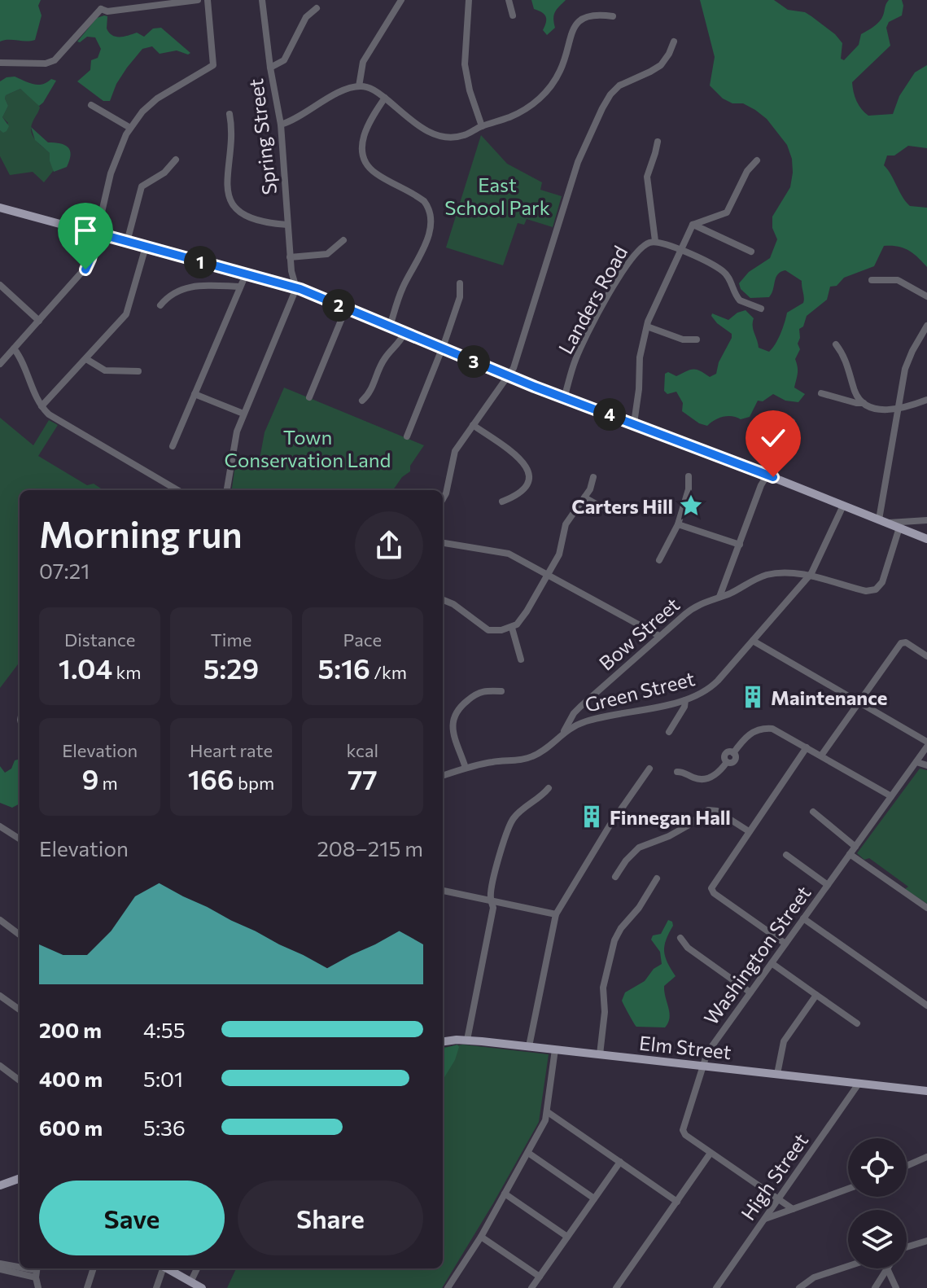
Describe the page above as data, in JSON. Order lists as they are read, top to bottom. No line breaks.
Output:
{"streets":{"main road":["Elm Street"],"street":["Spring Street","Landers Road","Bow Street","Green Street","Washington Street","High Street"]},"crossings":[["Bow Street","Green Street"],["Washington Street","Elm Street"],["Washington Street","High Street"],["Elm Street","High Street"]],"parks":["East School Park","Town Conservation Land"],"places":{"place":["Carters Hill"],"building":["Maintenance","Finnegan Hall"]},"page":{"pins":["1","2","3","4"],"heading":["Morning run","07:21"],"stats":[["Distance","1.04 km"],["Time","5:29"],["Pace","5:16 /km"],["Elevation","9 m"],["Heart rate","166 bpm"],["kcal","77"]],"chart":["Elevation","208–215 m"],"list":[{"name":"200 m","note":"4:55"},{"name":"400 m","note":"5:01"},{"name":"600 m","note":"5:36"}],"buttons":["Save","Share"]}}
